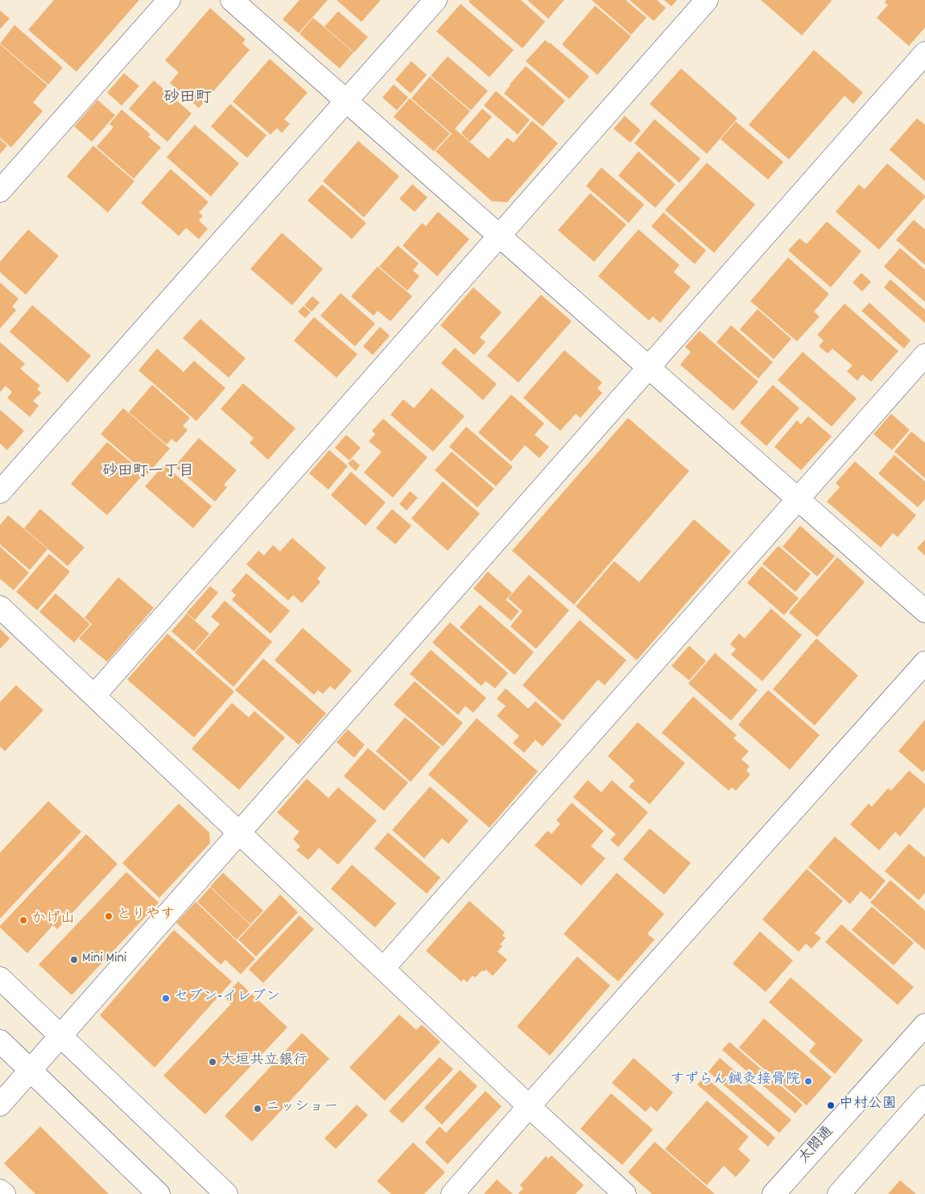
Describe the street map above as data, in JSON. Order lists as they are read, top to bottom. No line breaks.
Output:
{"streets":{"street":["太閤通"]},"districts":["砂田町","砂田町一丁目"],"places":["とりやす","かげ山","Mini Mini","セブン-イレブン","大垣共立銀行","すずらん鍼灸接骨院","中村公園","ニッショー"]}
